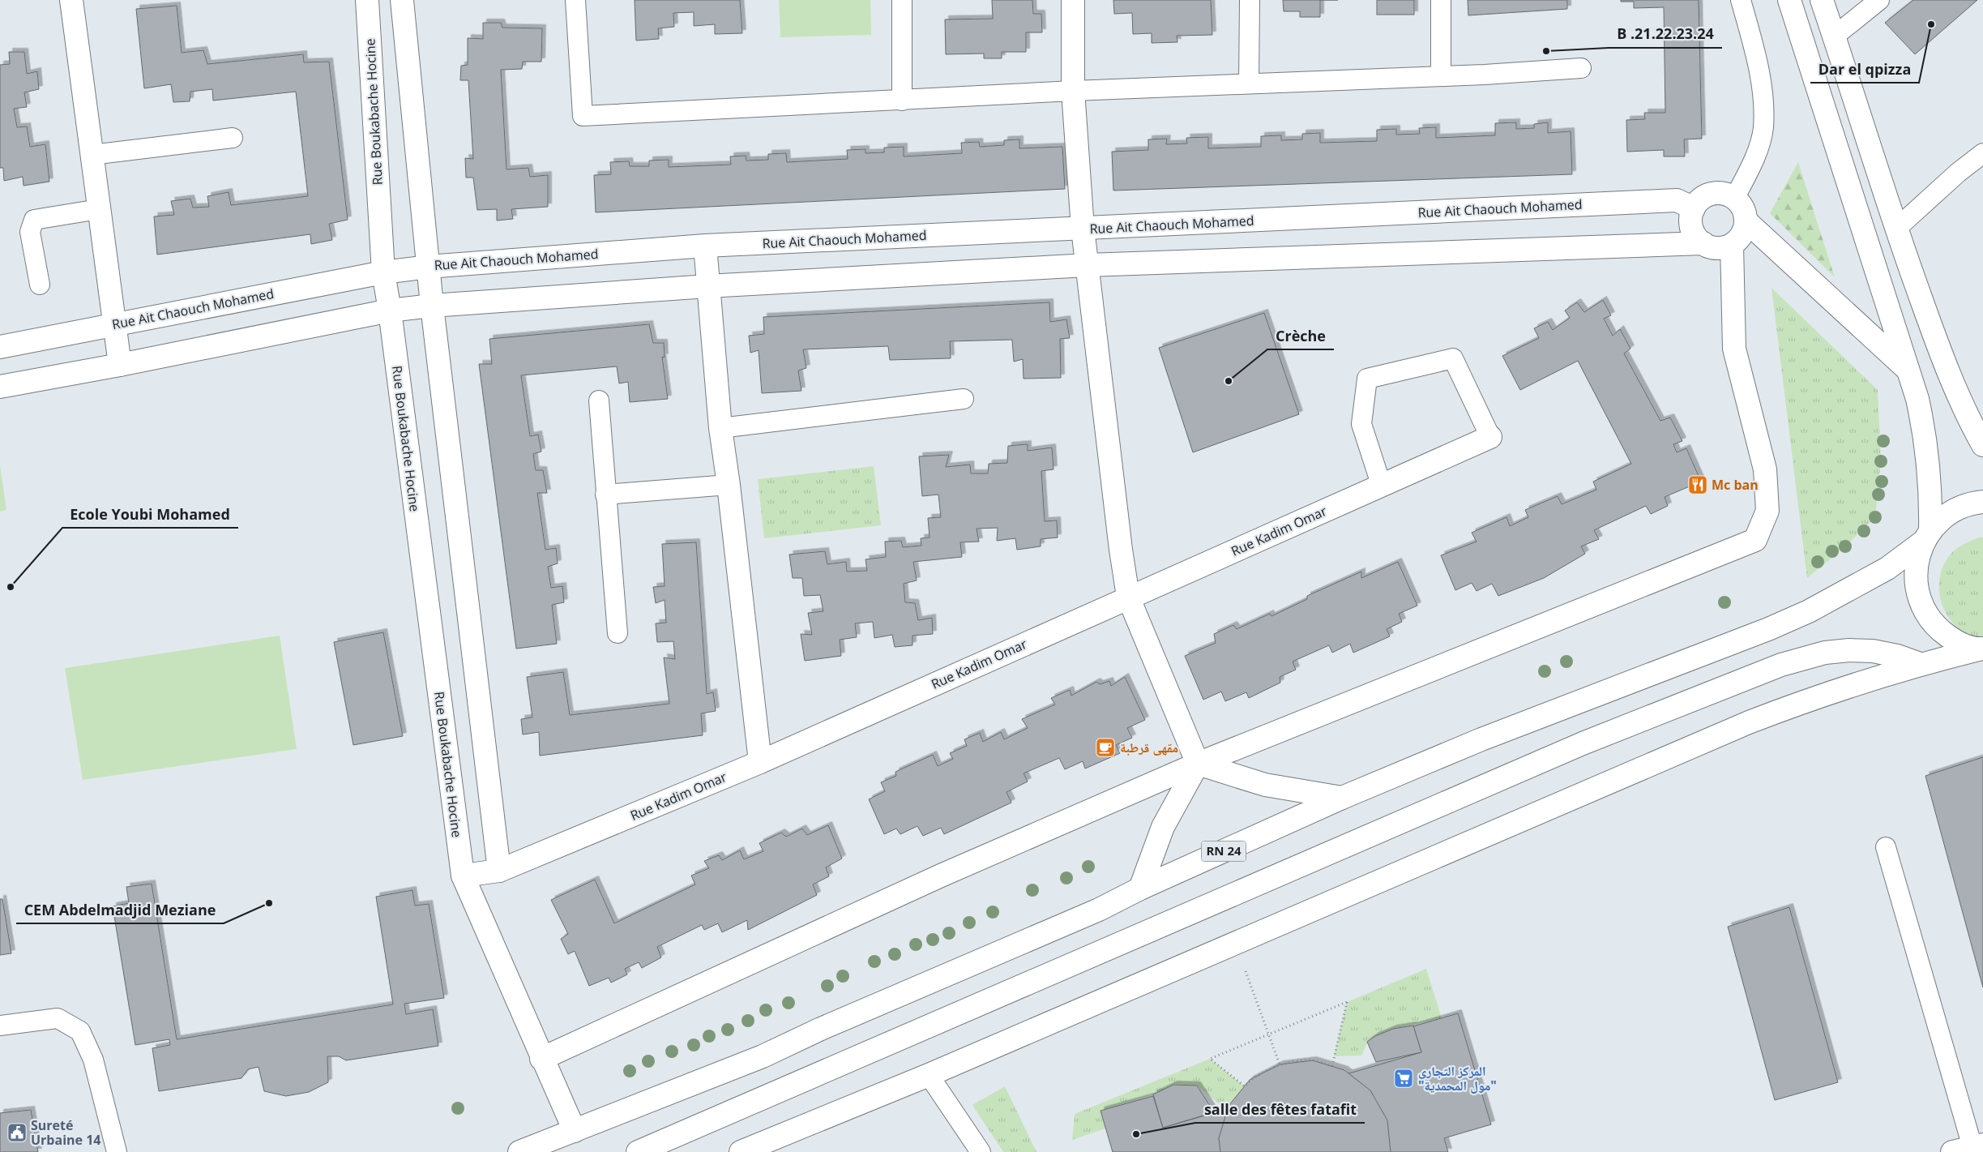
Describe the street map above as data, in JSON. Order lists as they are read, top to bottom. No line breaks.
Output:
{"streets":{"street":["Rue Boukabache Hocine","Rue Ait Chaouch Mohamed","Rue Kadim Omar","RN 24"]},"crossings":[["Rue Boukabache Hocine","Rue Ait Chaouch Mohamed"],["Rue Boukabache Hocine","Rue Kadim Omar"],["Rue Boukabache Hocine","RN 24"]],"places":{"other":["Dar el qpizza","B .21.22.23.24","Crèche","Ecole Youbi Mohamed","CEM Abdelmadjid Meziane","salle des fêtes fatafit"],"restaurant":["Mc ban"],"cafe":["مقهى قرطبة"],"supermarket":["المركز التجاري \"مول المحمدية\""],"public building":["Sureté Urbaine 14"]}}
